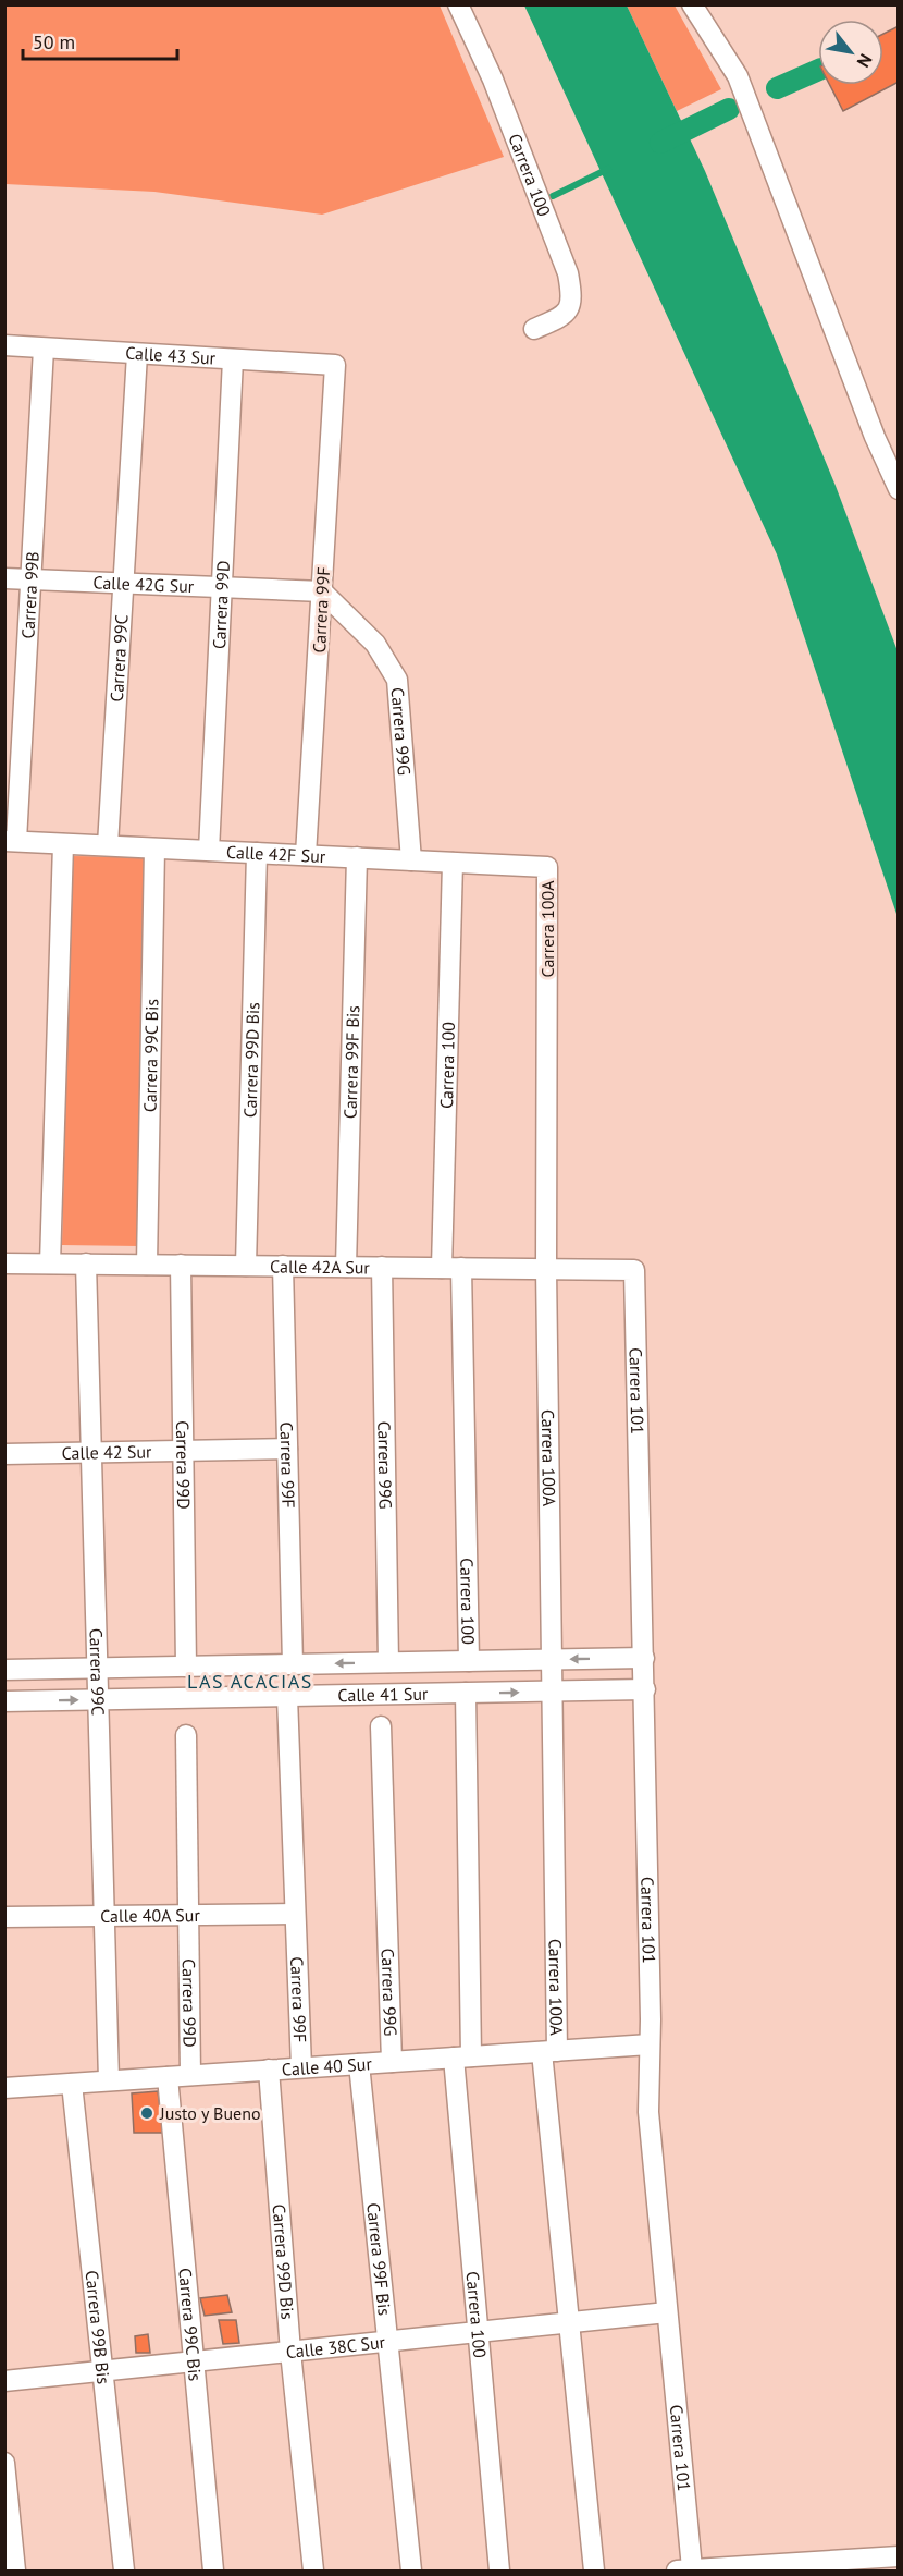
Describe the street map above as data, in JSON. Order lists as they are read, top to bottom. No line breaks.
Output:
{"streets":{"street":["Carrera 100","Calle 43 Sur","Calle 42G Sur","Carrera 99B","Carrera 99D","Carrera 99F","Carrera 99C","Carrera 99G","Calle 42F Sur","Carrera 100A","Carrera 99C Bis","Carrera 99D Bis","Carrera 99F Bis","Calle 42A Sur","Carrera 101","Calle 42 Sur","Calle 41 Sur","Calle 40A Sur","Calle 40 Sur","Carrera 99B Bis","Calle 38C Sur"]},"crossings":[["Carrera 100","Calle 42F Sur"],["Carrera 100","Calle 42A Sur"],["Carrera 100","Calle 41 Sur"],["Carrera 100","Calle 40 Sur"],["Carrera 100","Calle 38C Sur"],["Calle 43 Sur","Carrera 99B"],["Calle 43 Sur","Carrera 99D"],["Calle 43 Sur","Carrera 99F"],["Calle 43 Sur","Carrera 99C"],["Calle 42G Sur","Carrera 99B"],["Calle 42G Sur","Carrera 99D"],["Calle 42G Sur","Carrera 99F"],["Calle 42G Sur","Carrera 99C"],["Calle 42G Sur","Carrera 99G"],["Carrera 99B","Calle 42F Sur"],["Carrera 99D","Calle 42F Sur"],["Carrera 99D","Calle 42A Sur"],["Carrera 99D","Calle 42 Sur"],["Carrera 99D","Calle 41 Sur"],["Carrera 99D","Calle 40A Sur"],["Carrera 99D","Calle 40 Sur"],["Carrera 99F","Carrera 99G"],["Carrera 99F","Calle 42F Sur"],["Carrera 99F","Calle 42A Sur"],["Carrera 99F","Calle 42 Sur"],["Carrera 99F","Calle 41 Sur"],["Carrera 99F","Calle 40A Sur"],["Carrera 99F","Calle 40 Sur"],["Carrera 99C","Calle 42F Sur"],["Carrera 99C","Calle 42A Sur"],["Carrera 99C","Calle 42 Sur"],["Carrera 99C","Calle 41 Sur"],["Carrera 99C","Calle 40A Sur"],["Carrera 99C","Calle 40 Sur"],["Carrera 99G","Calle 42F Sur"],["Carrera 99G","Calle 42A Sur"],["Carrera 99G","Calle 41 Sur"],["Carrera 99G","Calle 40 Sur"],["Calle 42F Sur","Carrera 100A"],["Calle 42F Sur","Carrera 99C Bis"],["Calle 42F Sur","Carrera 99D Bis"],["Calle 42F Sur","Carrera 99F Bis"],["Carrera 100A","Calle 42A Sur"],["Carrera 100A","Calle 41 Sur"],["Carrera 100A","Calle 40 Sur"],["Carrera 100A","Calle 38C Sur"],["Carrera 99C Bis","Calle 42A Sur"],["Carrera 99C Bis","Calle 40 Sur"],["Carrera 99C Bis","Calle 38C Sur"],["Carrera 99D Bis","Calle 42A Sur"],["Carrera 99D Bis","Calle 40 Sur"],["Carrera 99D Bis","Calle 38C Sur"],["Carrera 99F Bis","Calle 42A Sur"],["Carrera 99F Bis","Calle 40 Sur"],["Carrera 99F Bis","Calle 38C Sur"],["Calle 42A Sur","Carrera 101"],["Carrera 101","Calle 41 Sur"],["Carrera 101","Calle 40 Sur"],["Carrera 101","Calle 38C Sur"],["Calle 40 Sur","Carrera 99B Bis"],["Carrera 99B Bis","Calle 38C Sur"]],"districts":["LAS ACACIAS"],"places":["Justo y Bueno"],"scale_bar":"50 m","north":"bottom right"}
